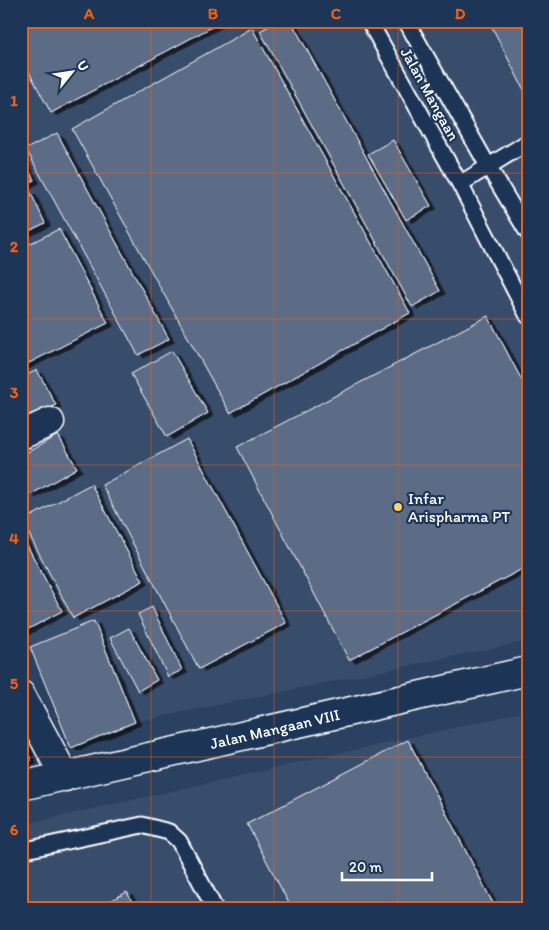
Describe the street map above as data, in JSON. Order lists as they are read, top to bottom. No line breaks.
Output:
{"streets":{"street":["Jalan Mangaan VIII"],"lane":["Jalan Mangaan"]},"places":["Infar Arispharma PT"],"scale_bar":"20 m","north":"top right","grid":{"columns":["A","B","C","D"],"rows":["1","2","3","4","5","6"]}}
